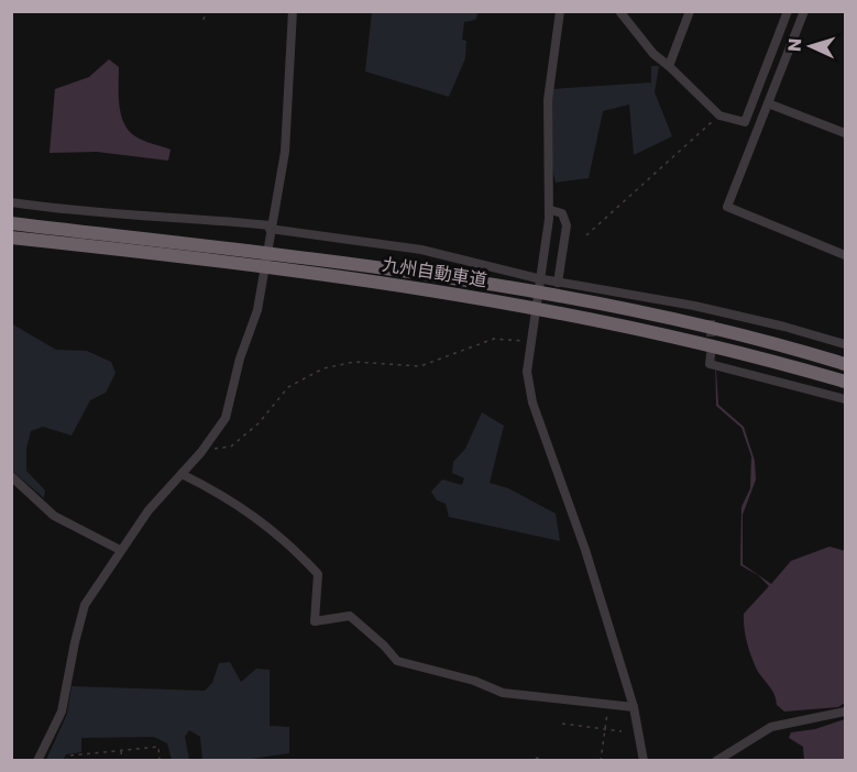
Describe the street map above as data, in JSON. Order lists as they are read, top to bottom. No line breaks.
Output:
{"streets":{"highway":["九州自動車道"]},"north":"left"}
